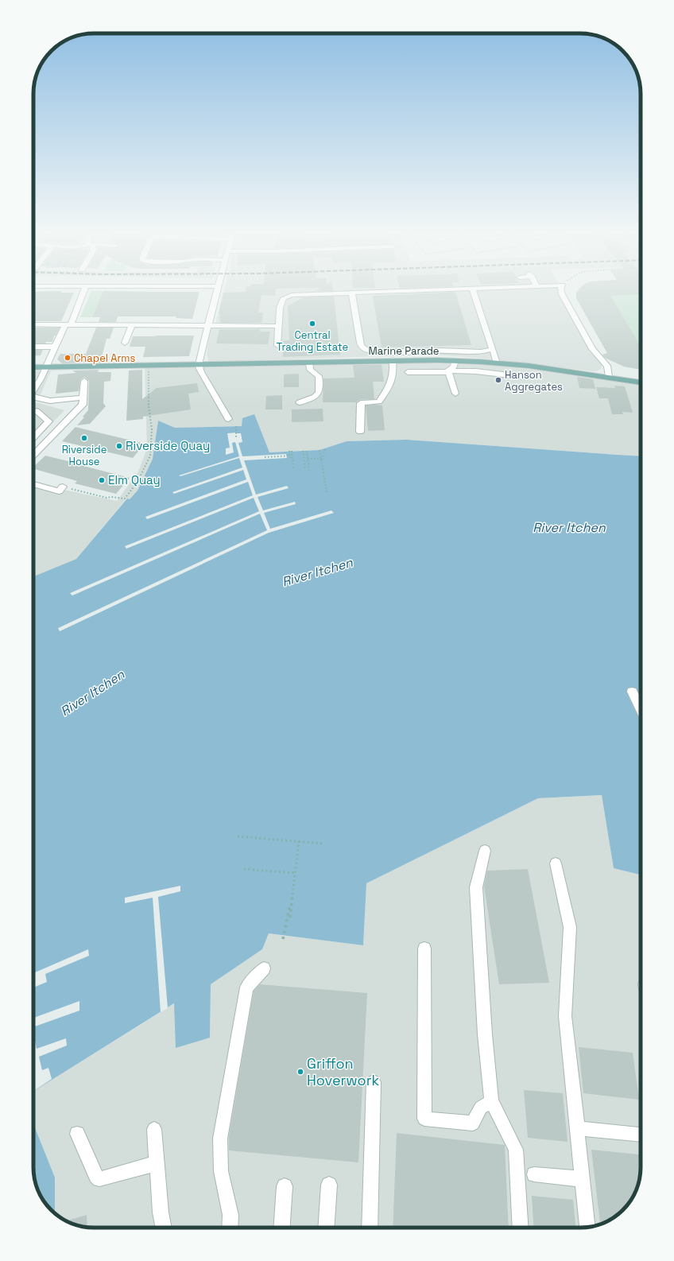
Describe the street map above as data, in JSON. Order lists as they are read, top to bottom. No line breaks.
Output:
{"streets":{"main road":["Marine Parade"]},"water":["River Itchen"],"places":["Central Trading Estate","Chapel Arms","Hanson Aggregates","Riverside House","Riverside Quay","Elm Quay","Griffon Hoverwork"]}
